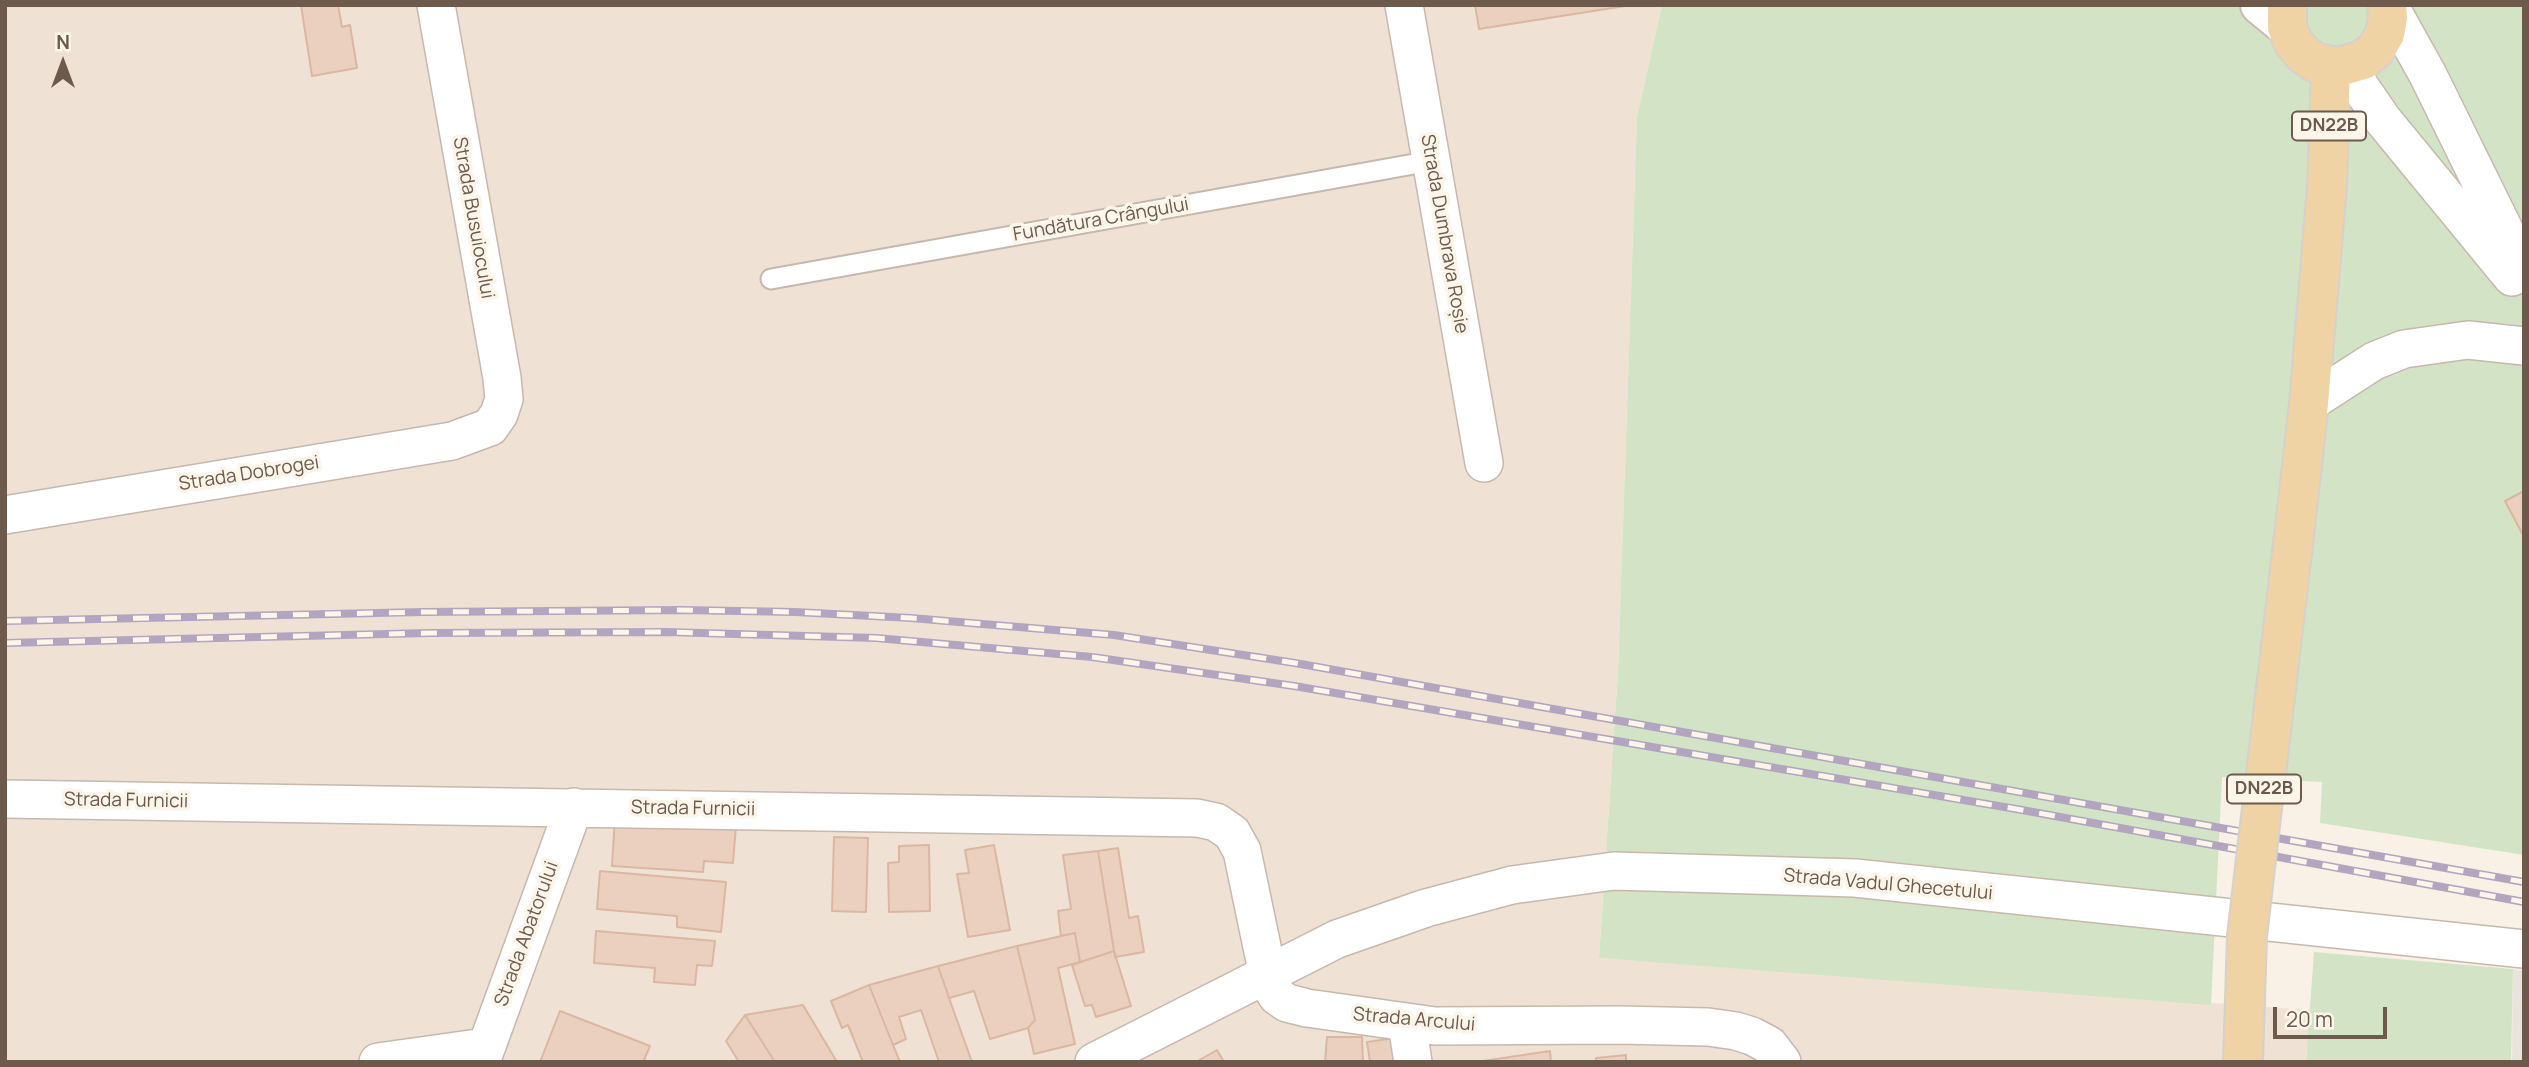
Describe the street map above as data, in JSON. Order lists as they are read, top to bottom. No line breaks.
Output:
{"streets":{"main road":["DN22B"],"street":["Strada Busuiocului","Strada Dumbrava Roșie","Strada Dobrogei","Strada Furnicii","Strada Vadul Ghecetului","Strada Abatorului","Strada Arcului"],"lane":["Fundătura Crângului"]},"crossings":[["Strada Busuiocului","Strada Dobrogei"],["Fundătura Crângului","Strada Dumbrava Roșie"],["Strada Furnicii","Strada Vadul Ghecetului"],["Strada Furnicii","Strada Abatorului"],["Strada Furnicii","Strada Arcului"],["Strada Vadul Ghecetului","Strada Arcului"]],"scale_bar":"20 m","north":"top"}
